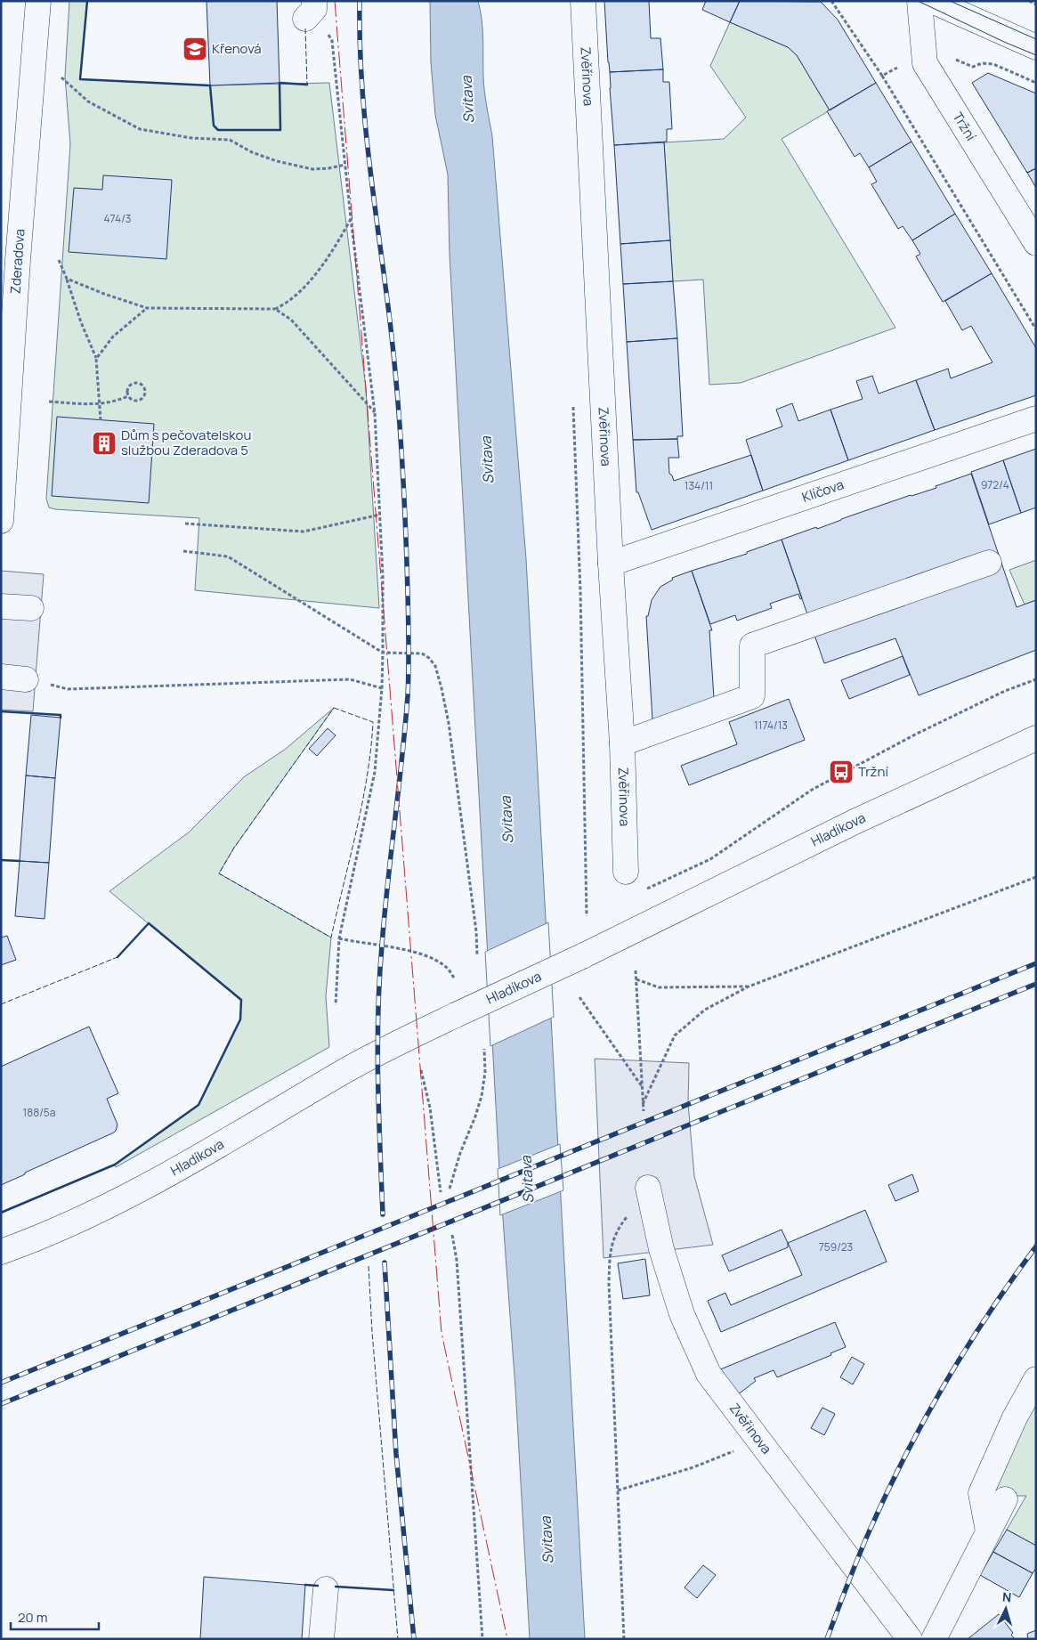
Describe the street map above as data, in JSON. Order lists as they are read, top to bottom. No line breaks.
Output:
{"streets":{"street":["Zvěřinova","Tržní","Zderadova","Klíčova","Hladíkova"]},"crossings":[["Zvěřinova","Klíčova"]],"water":["Svitava"],"places":{"school or university":["Křenová"],"building":["Dům s pečovatelskou službou Zderadova 5"],"bus stop":["Tržní"]},"house_numbers":["474/3","972/4","134/11","1174/13","188/5a","759/23"],"scale_bar":"20 m","north":"top"}
